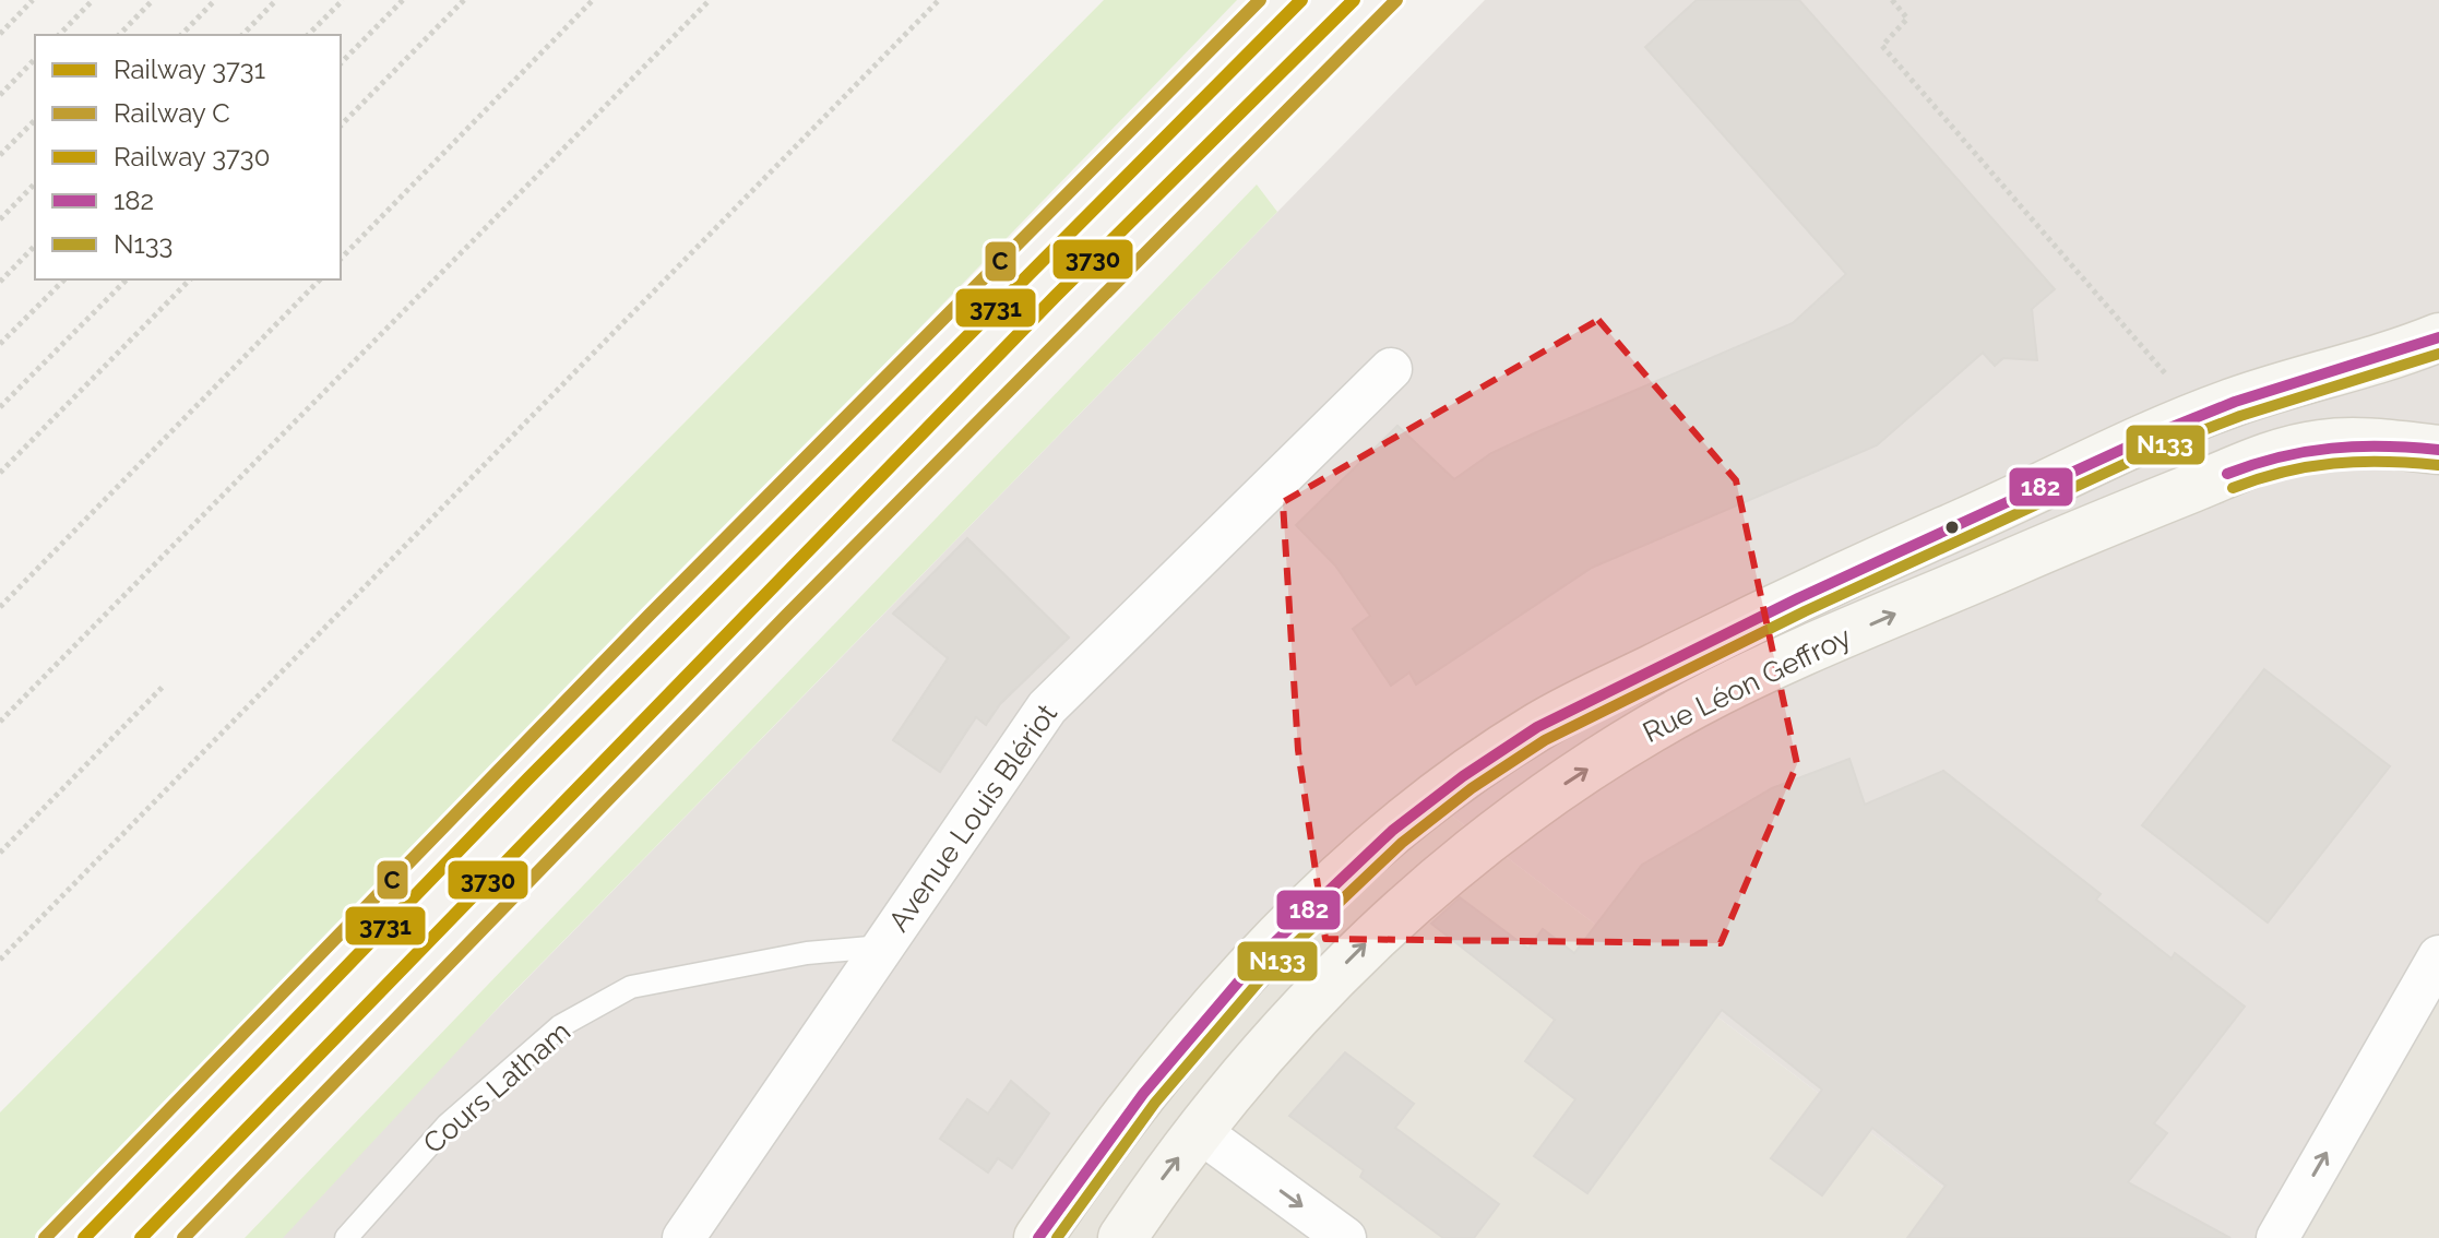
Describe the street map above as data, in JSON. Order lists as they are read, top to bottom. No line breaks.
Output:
{"streets":{"street":["Rue Léon Geffroy","Avenue Louis Blériot"],"lane":["Cours Latham"]},"crossings":[["Avenue Louis Blériot","Cours Latham"]],"lines":["rail line 3731","rail line C","rail line 3730","transit line 182","transit line N133"],"legend":["Railway 3731","Railway C","Railway 3730","182","N133"]}
